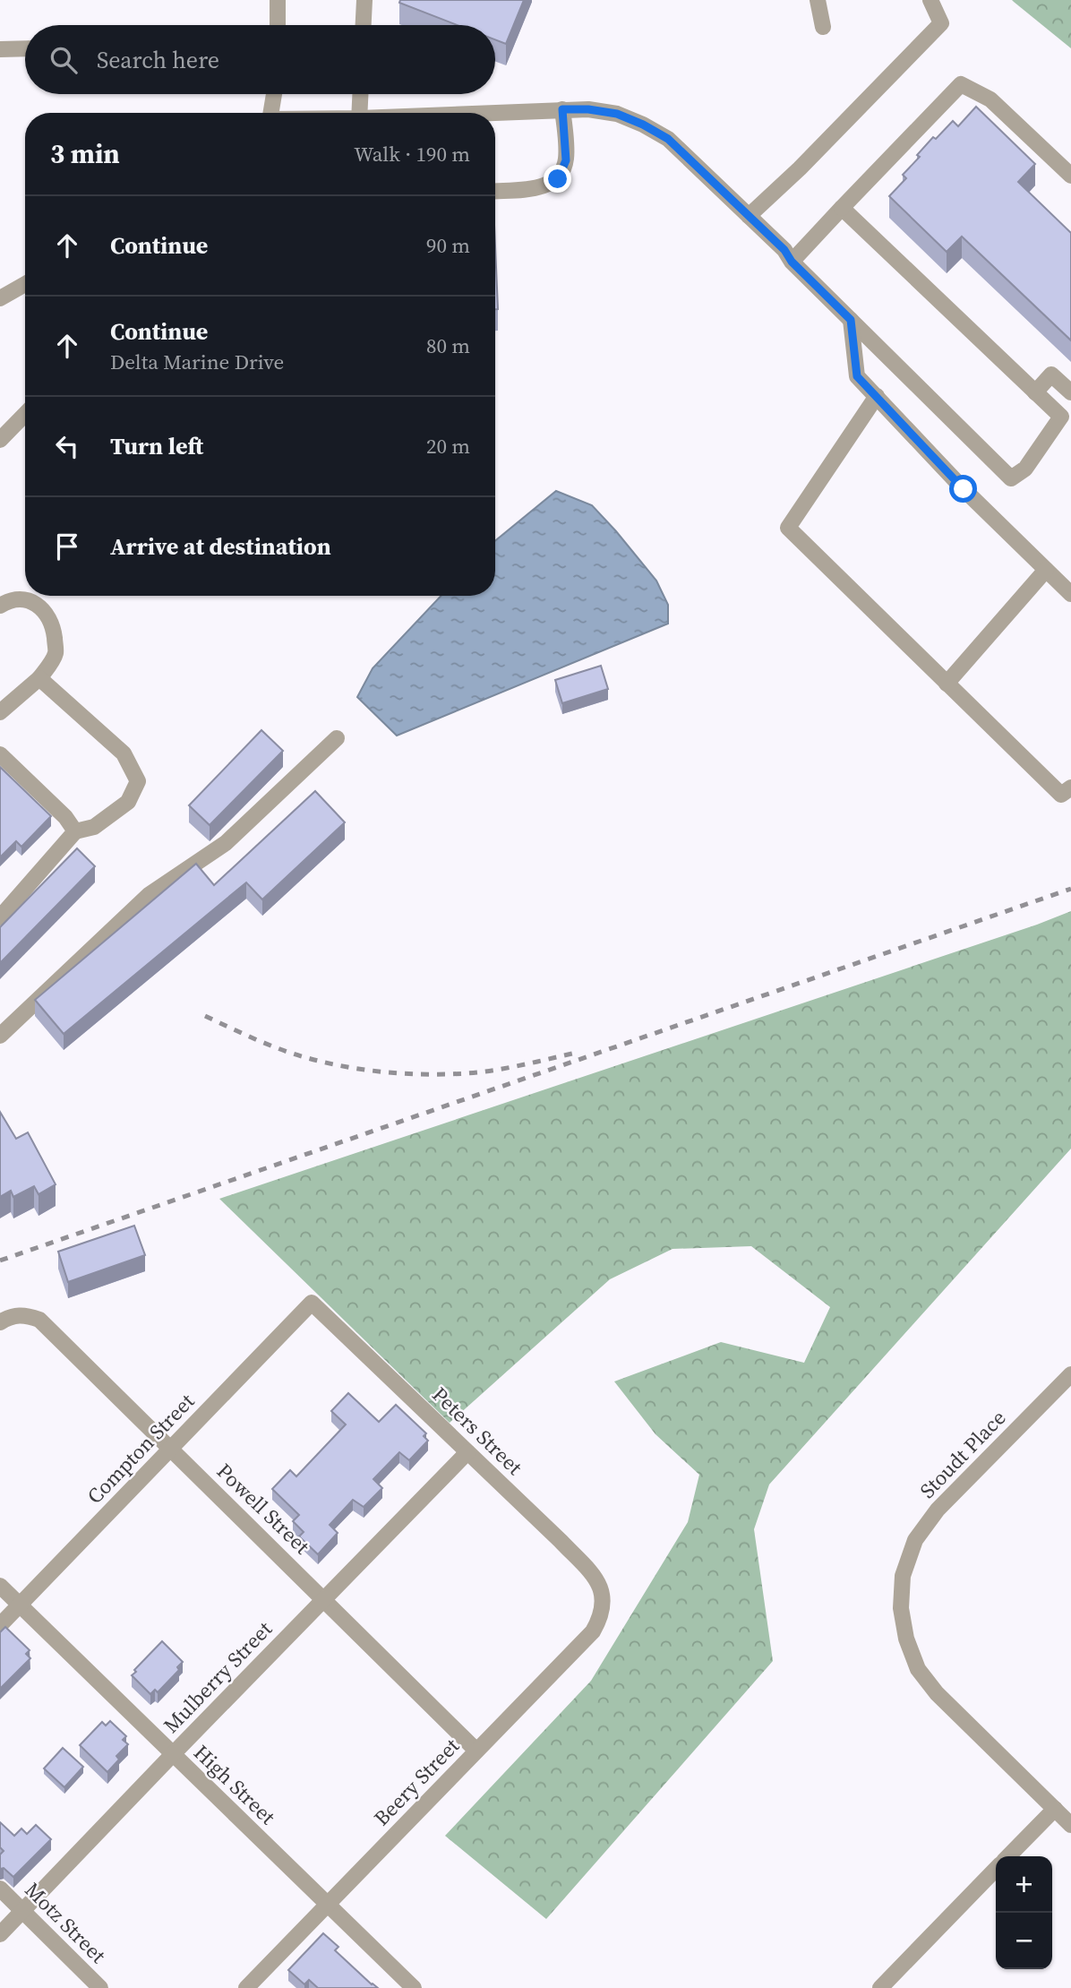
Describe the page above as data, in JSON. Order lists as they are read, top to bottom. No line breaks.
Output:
{"streets":{"street":["Peters Street","Compton Street","Stoudt Place","Powell Street","Mulberry Street","Beery Street","High Street","Motz Street"]},"crossings":[["Peters Street","Compton Street"],["Peters Street","Mulberry Street"],["Peters Street","Beery Street"],["Compton Street","Powell Street"],["Compton Street","High Street"],["Powell Street","Mulberry Street"],["Powell Street","Beery Street"],["Mulberry Street","High Street"],["Mulberry Street","Motz Street"],["Beery Street","High Street"]],"page":{"search":"Search here","heading":["3 min","Walk · 190 m"],"list":[["Continue","90 m"],["Continue","Delta Marine Drive","80 m"],["Turn left","20 m"],"Arrive at destination"],"map_buttons":["+","−"]}}
